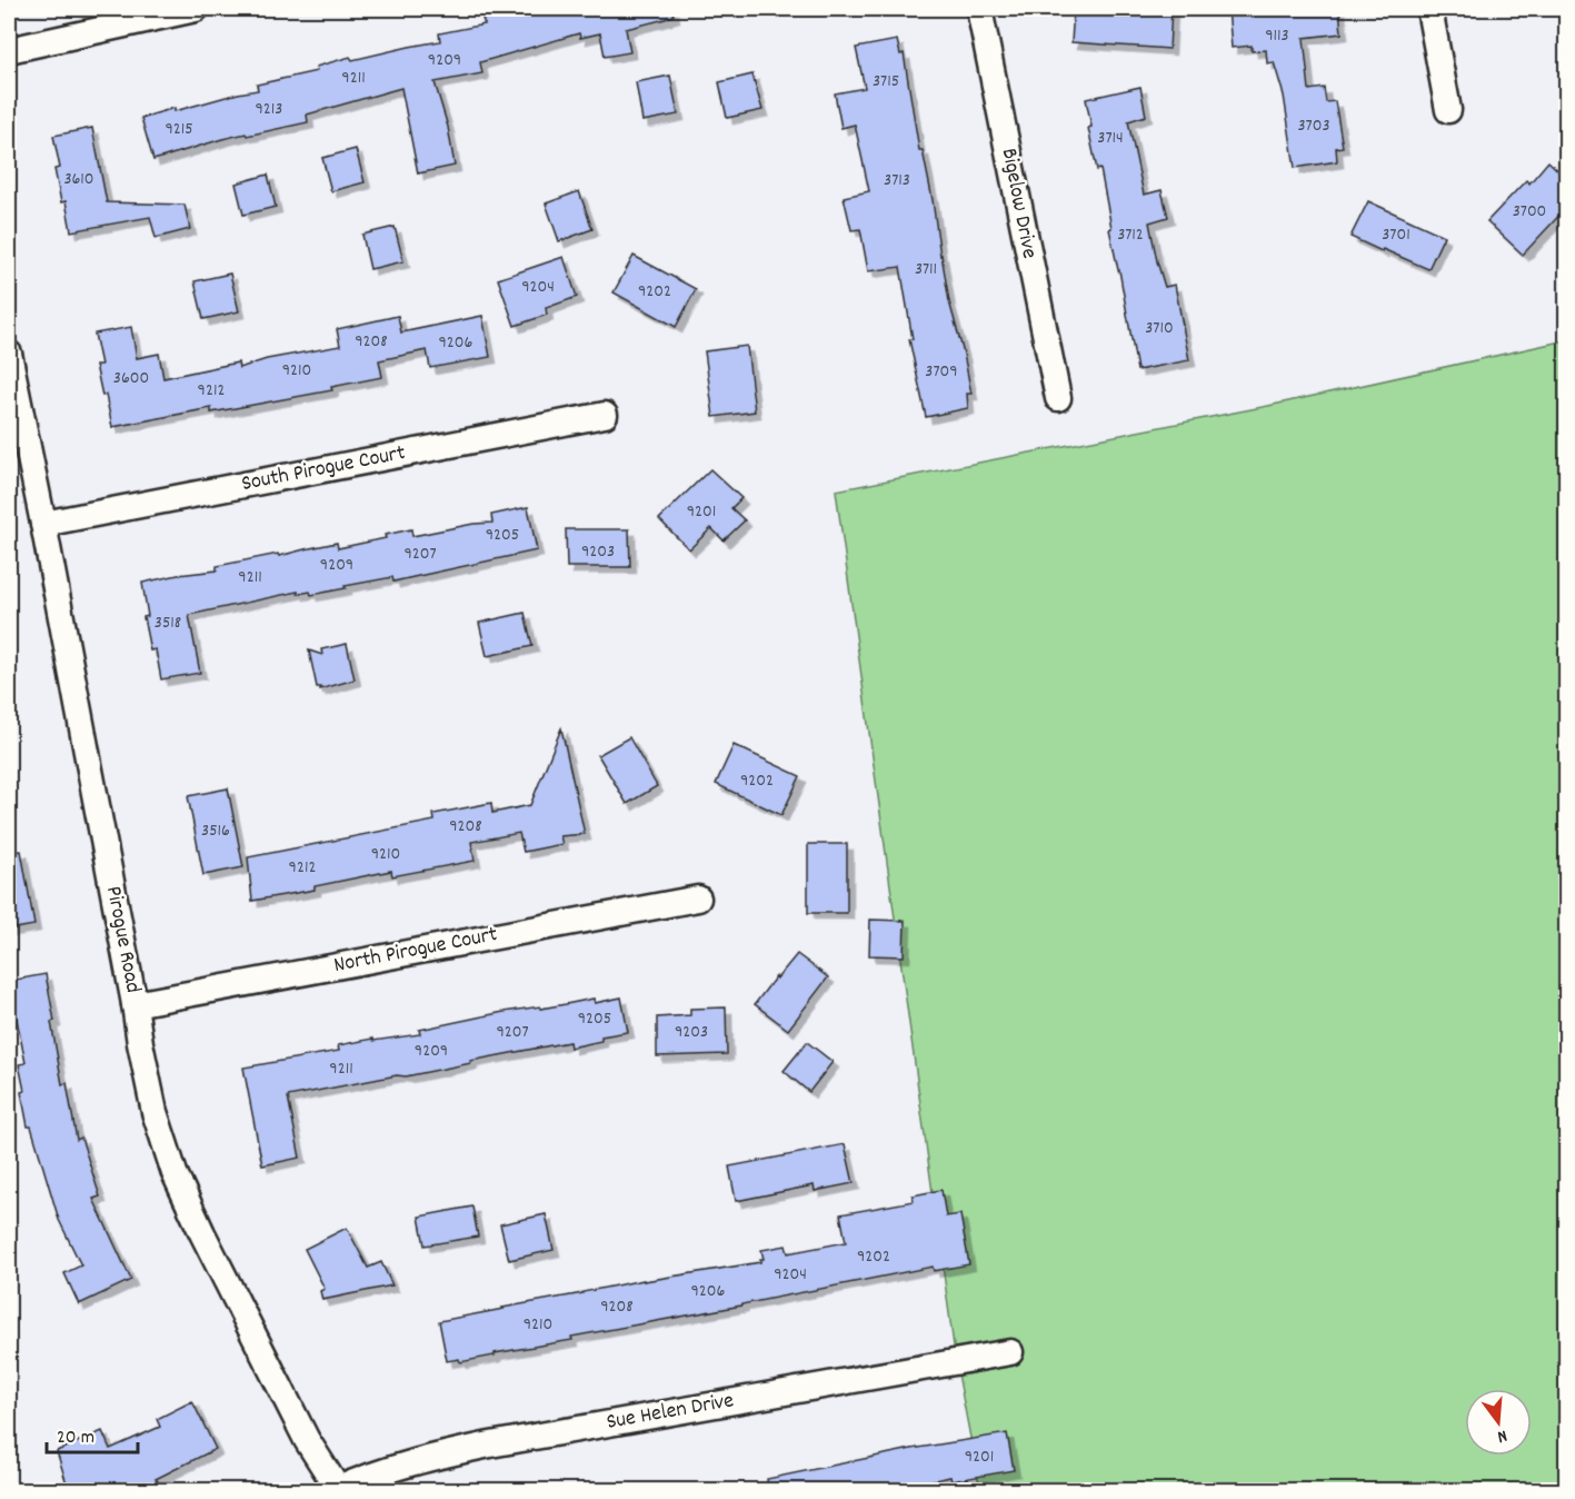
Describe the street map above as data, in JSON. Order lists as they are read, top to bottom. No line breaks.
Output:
{"streets":{"street":["Bigelow Drive","South Pirogue Court","Pirogue Road","North Pirogue Court","Sue Helen Drive"]},"crossings":[["South Pirogue Court","Pirogue Road"],["Pirogue Road","North Pirogue Court"],["Pirogue Road","Sue Helen Drive"]],"house_numbers":["9113","9209","9211","3715","9213","3703","9215","3714","3610","3713","3700","3712","3701","3711","9204","9202","3710","9208","9206","9210","3709","3600","9212","9201","9205","9203","9207","9209","9211","3518","9202","9208","3516","9210","9212","9205","9207","9203","9209","9211","9202","9204","9206","9208","9210","9201"],"scale_bar":"20 m","north":"bottom"}
